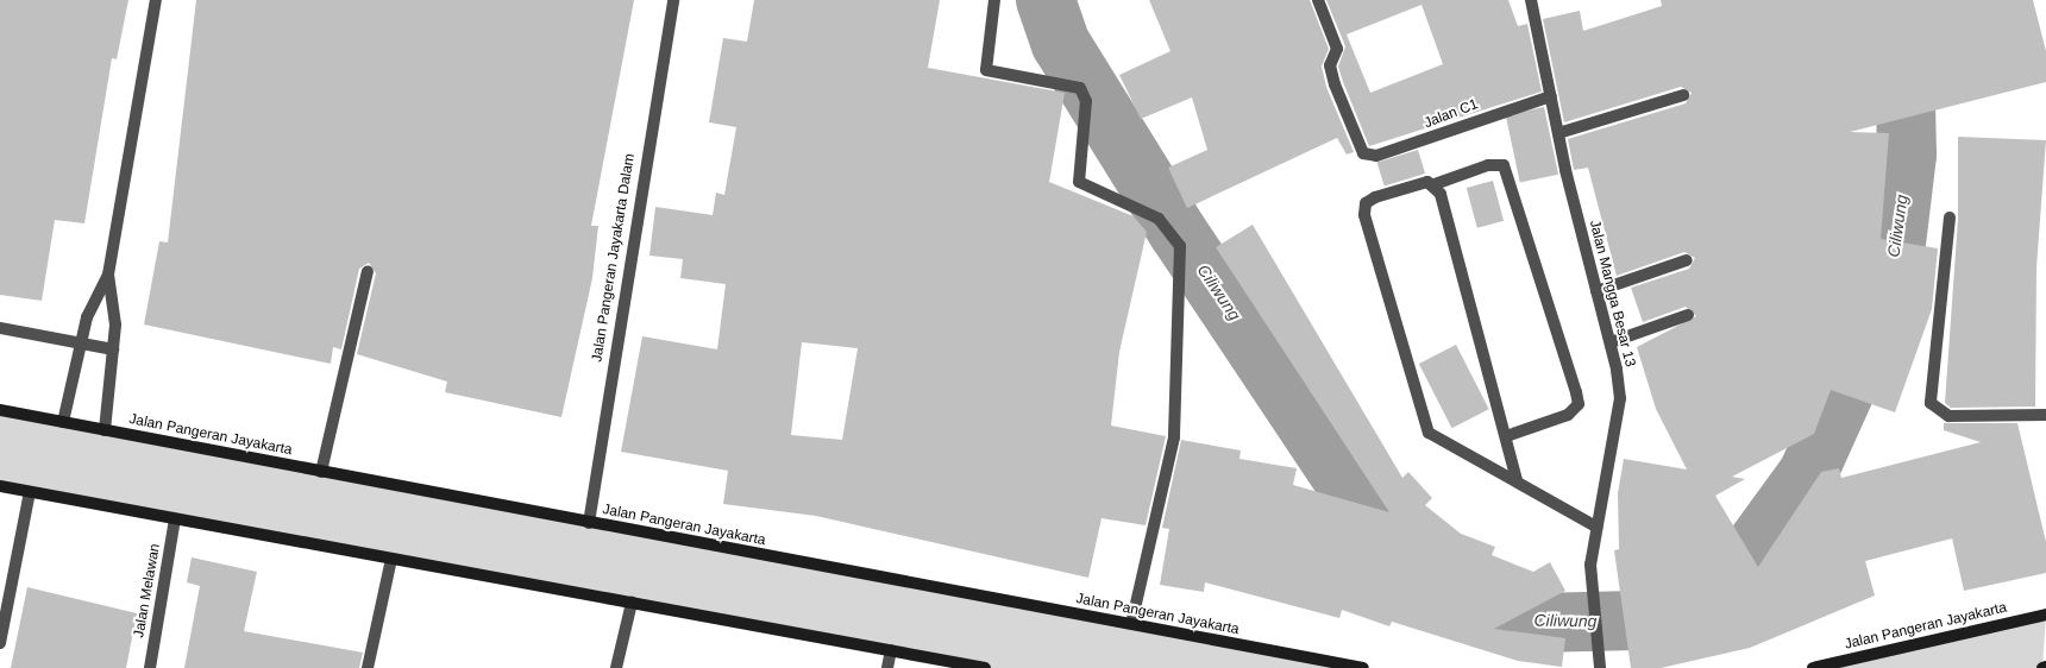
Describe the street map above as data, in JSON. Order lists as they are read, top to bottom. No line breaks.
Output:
{"streets":{"main road":["Jalan Pangeran Jayakarta"],"street":["Jalan C1","Jalan Pangeran Jayakarta Dalam","Jalan Mangga Besar 13","Jalan Melawan"]},"crossings":[["Jalan C1","Jalan Mangga Besar 13"],["Jalan Pangeran Jayakarta Dalam","Jalan Pangeran Jayakarta"]],"water":["Ciliwung"]}
